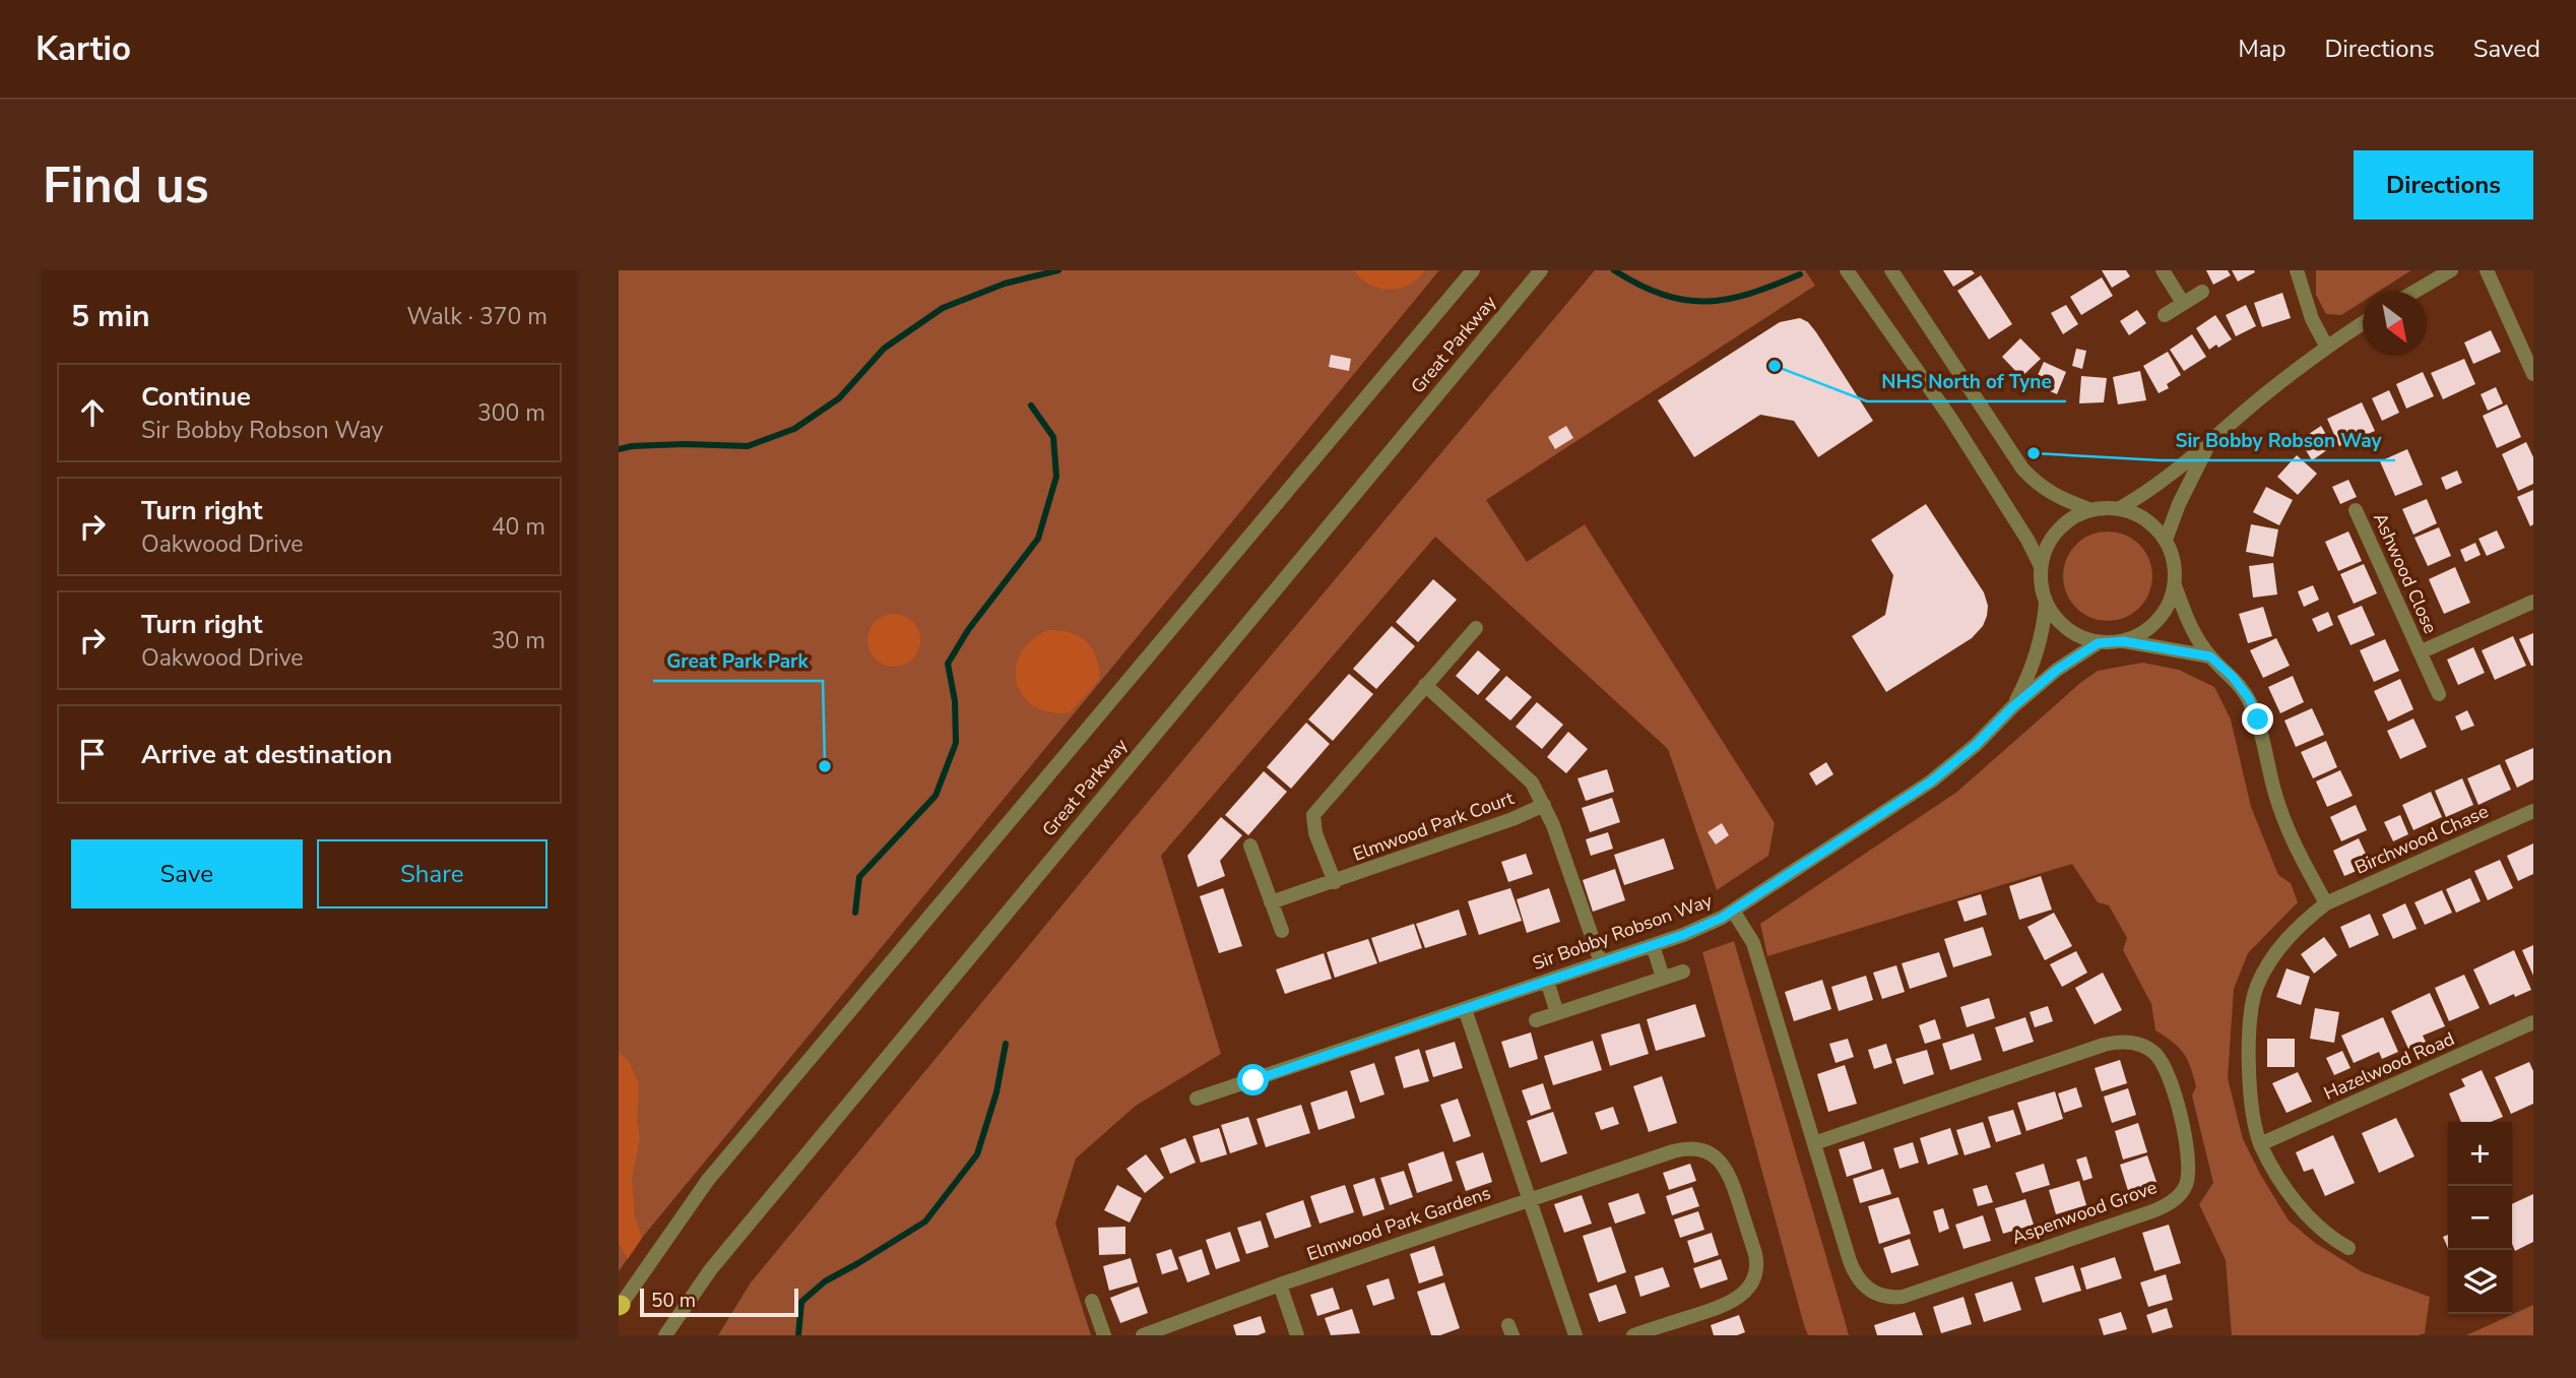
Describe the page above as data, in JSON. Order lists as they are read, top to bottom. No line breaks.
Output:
{"streets":{"street":["Great Parkway","Ashwood Close","Elmwood Park Court","Birchwood Chase","Sir Bobby Robson Way","Hazelwood Road","Aspenwood Grove","Elmwood Park Gardens"]},"crossings":[["Elmwood Park Court","Sir Bobby Robson Way"],["Birchwood Chase","Hazelwood Road"],["Sir Bobby Robson Way","Aspenwood Grove"]],"places":["NHS North of Tyne","Sir Bobby Robson Way","Great Park Park"],"scale_bar":"50 m","north":"bottom right","page":{"header":"Kartio","nav":["Map","Directions","Saved"],"buttons":["Directions",["Save","Share"]],"title":"Find us","heading":["5 min","Walk · 370 m"],"list":[["Continue","Sir Bobby Robson Way","300 m"],["Turn right","Oakwood Drive","40 m"],["Turn right","Oakwood Drive","30 m"],"Arrive at destination"],"map_buttons":["+","−"],"scale":"50 m"}}
